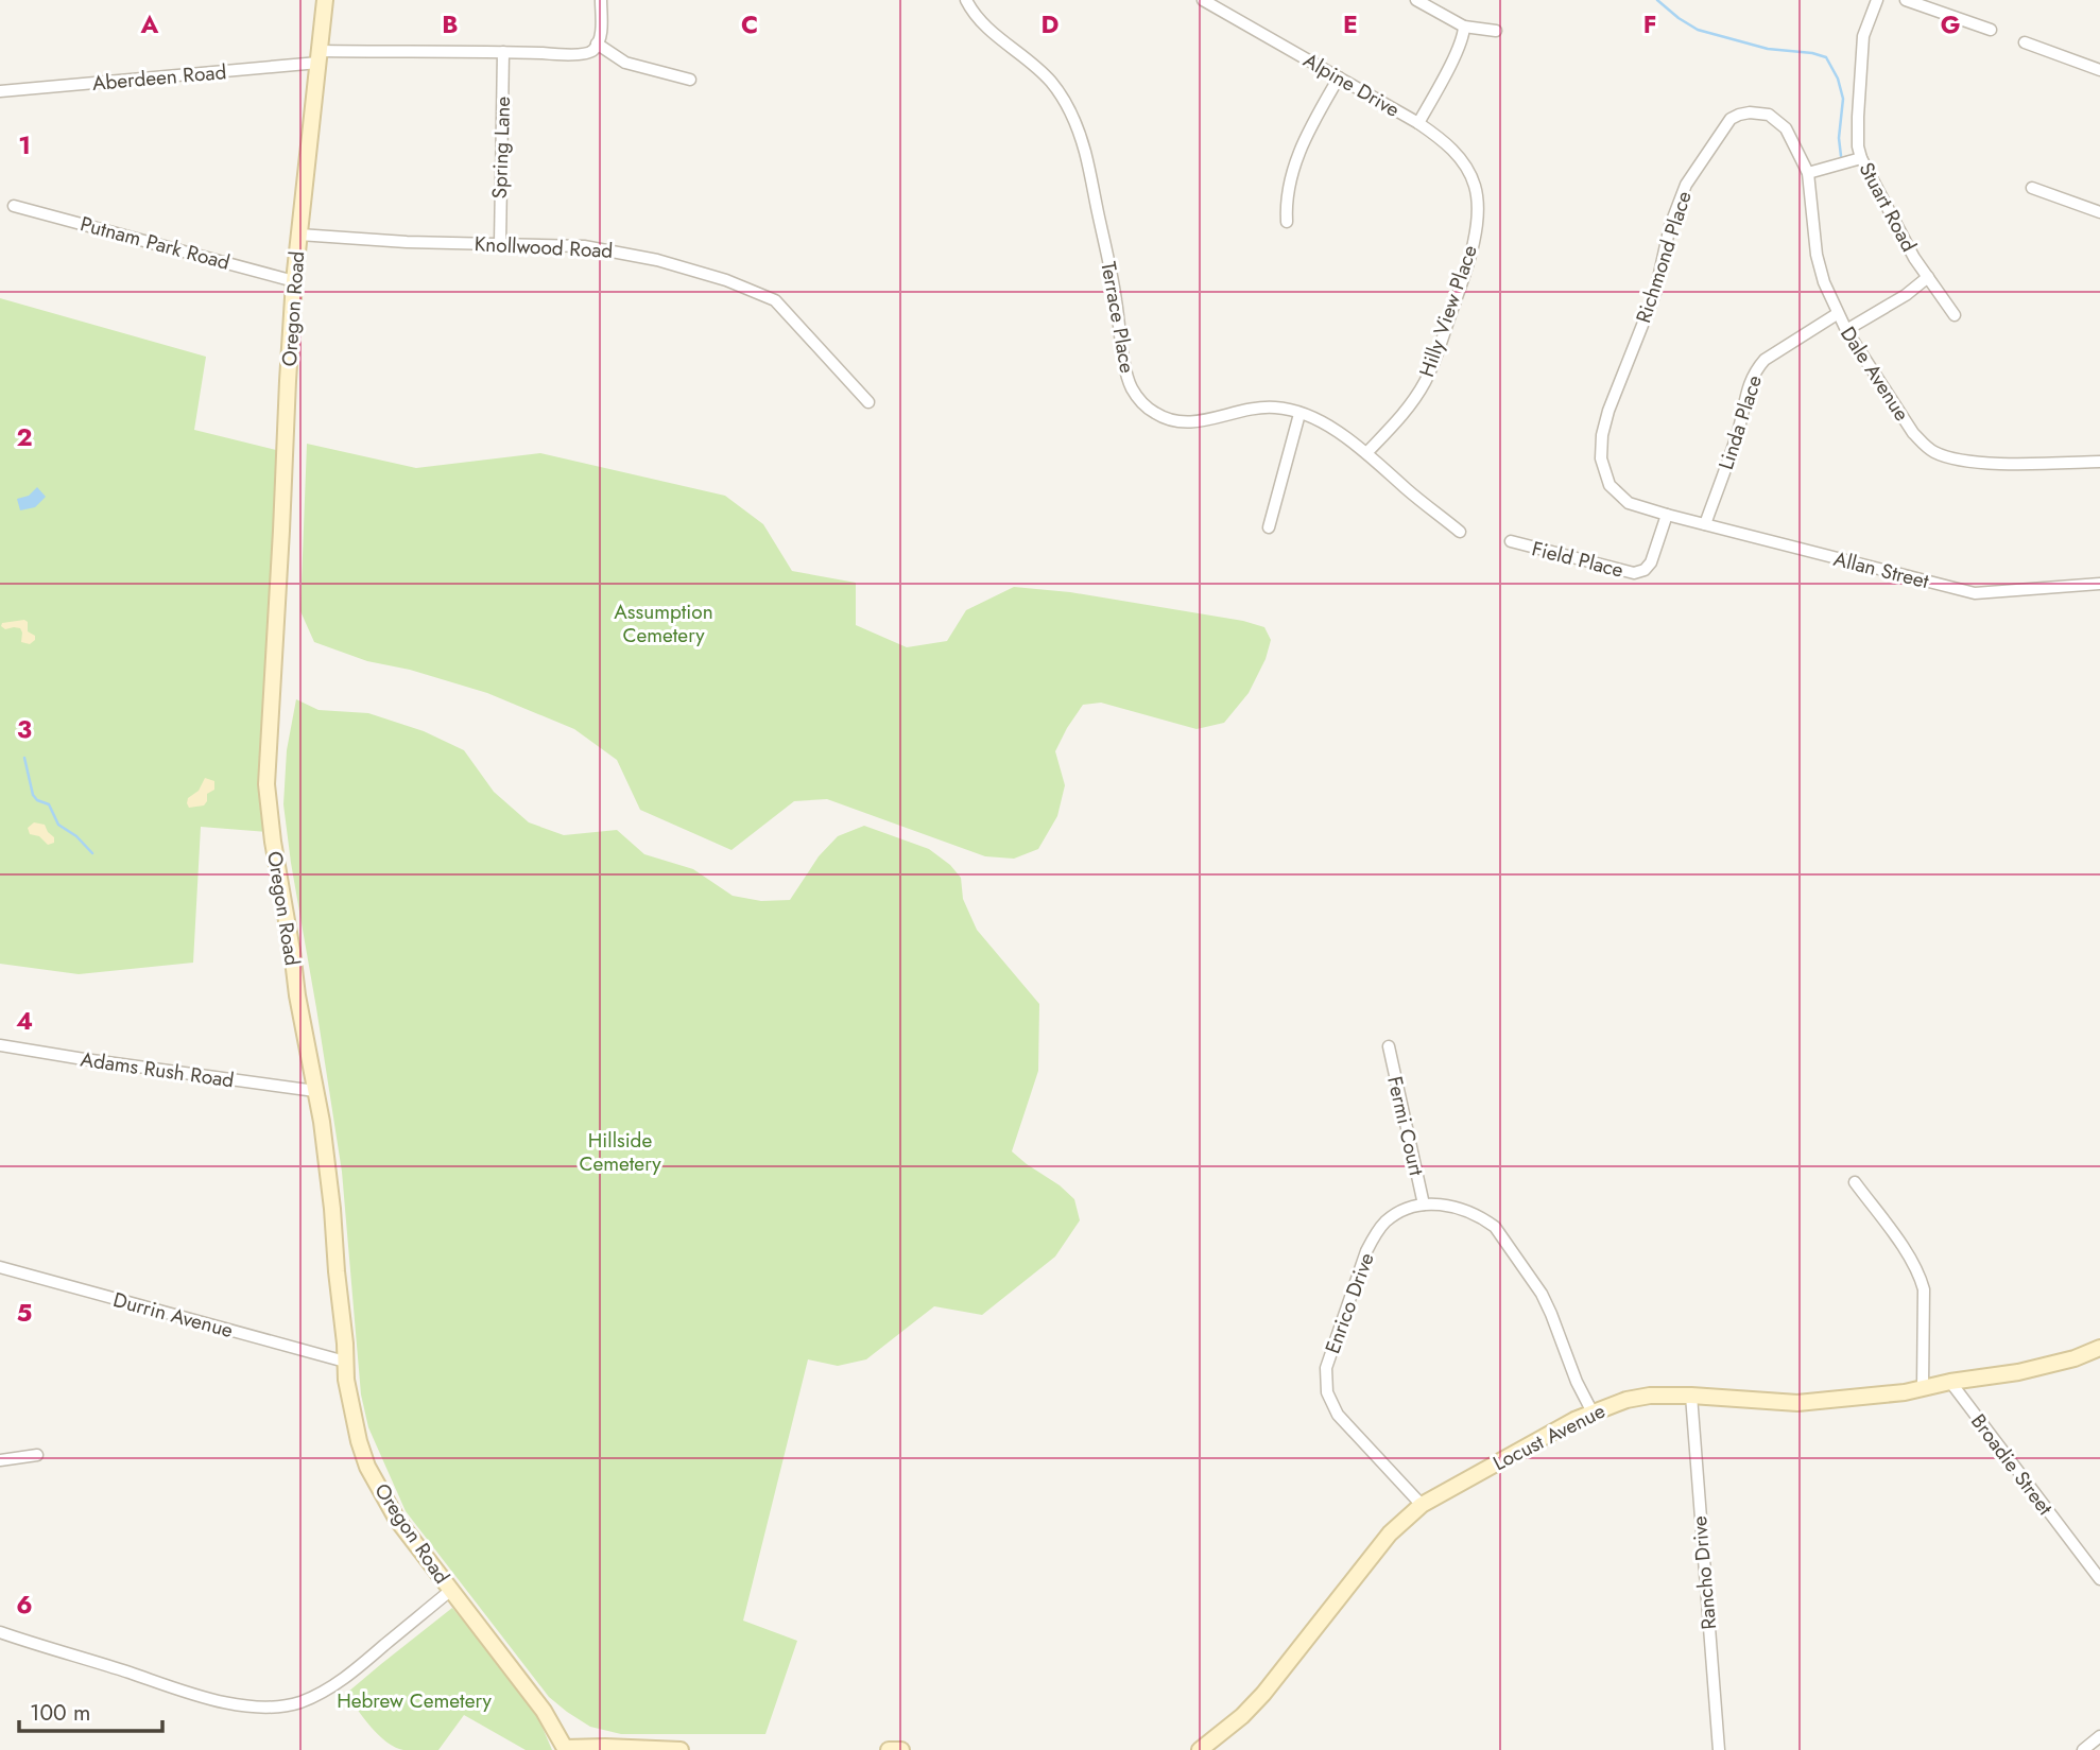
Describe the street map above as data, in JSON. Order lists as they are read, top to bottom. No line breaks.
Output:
{"streets":{"street":["Aberdeen Road","Alpine Drive","Spring Lane","Stuart Road","Putnam Park Road","Knollwood Road","Richmond Place","Oregon Road","Hilly View Place","Terrace Place","Dale Avenue","Linda Place","Field Place","Allan Street","Adams Rush Road","Fermi Court","Enrico Drive","Durrin Avenue","Locust Avenue","Broadie Street","Rancho Drive"]},"crossings":[["Aberdeen Road","Spring Lane"],["Aberdeen Road","Oregon Road"],["Alpine Drive","Hilly View Place"],["Spring Lane","Knollwood Road"],["Putnam Park Road","Oregon Road"],["Knollwood Road","Oregon Road"],["Richmond Place","Dale Avenue"],["Richmond Place","Field Place"],["Richmond Place","Allan Street"],["Oregon Road","Adams Rush Road"],["Oregon Road","Durrin Avenue"],["Hilly View Place","Terrace Place"],["Dale Avenue","Linda Place"],["Linda Place","Allan Street"],["Field Place","Allan Street"],["Fermi Court","Enrico Drive"],["Enrico Drive","Locust Avenue"],["Locust Avenue","Broadie Street"],["Locust Avenue","Rancho Drive"]],"parks":["Assumption Cemetery","Hillside Cemetery","Hebrew Cemetery"],"scale_bar":"100 m","grid":{"columns":["A","B","C","D","E","F","G"],"rows":["1","2","3","4","5","6"]}}
